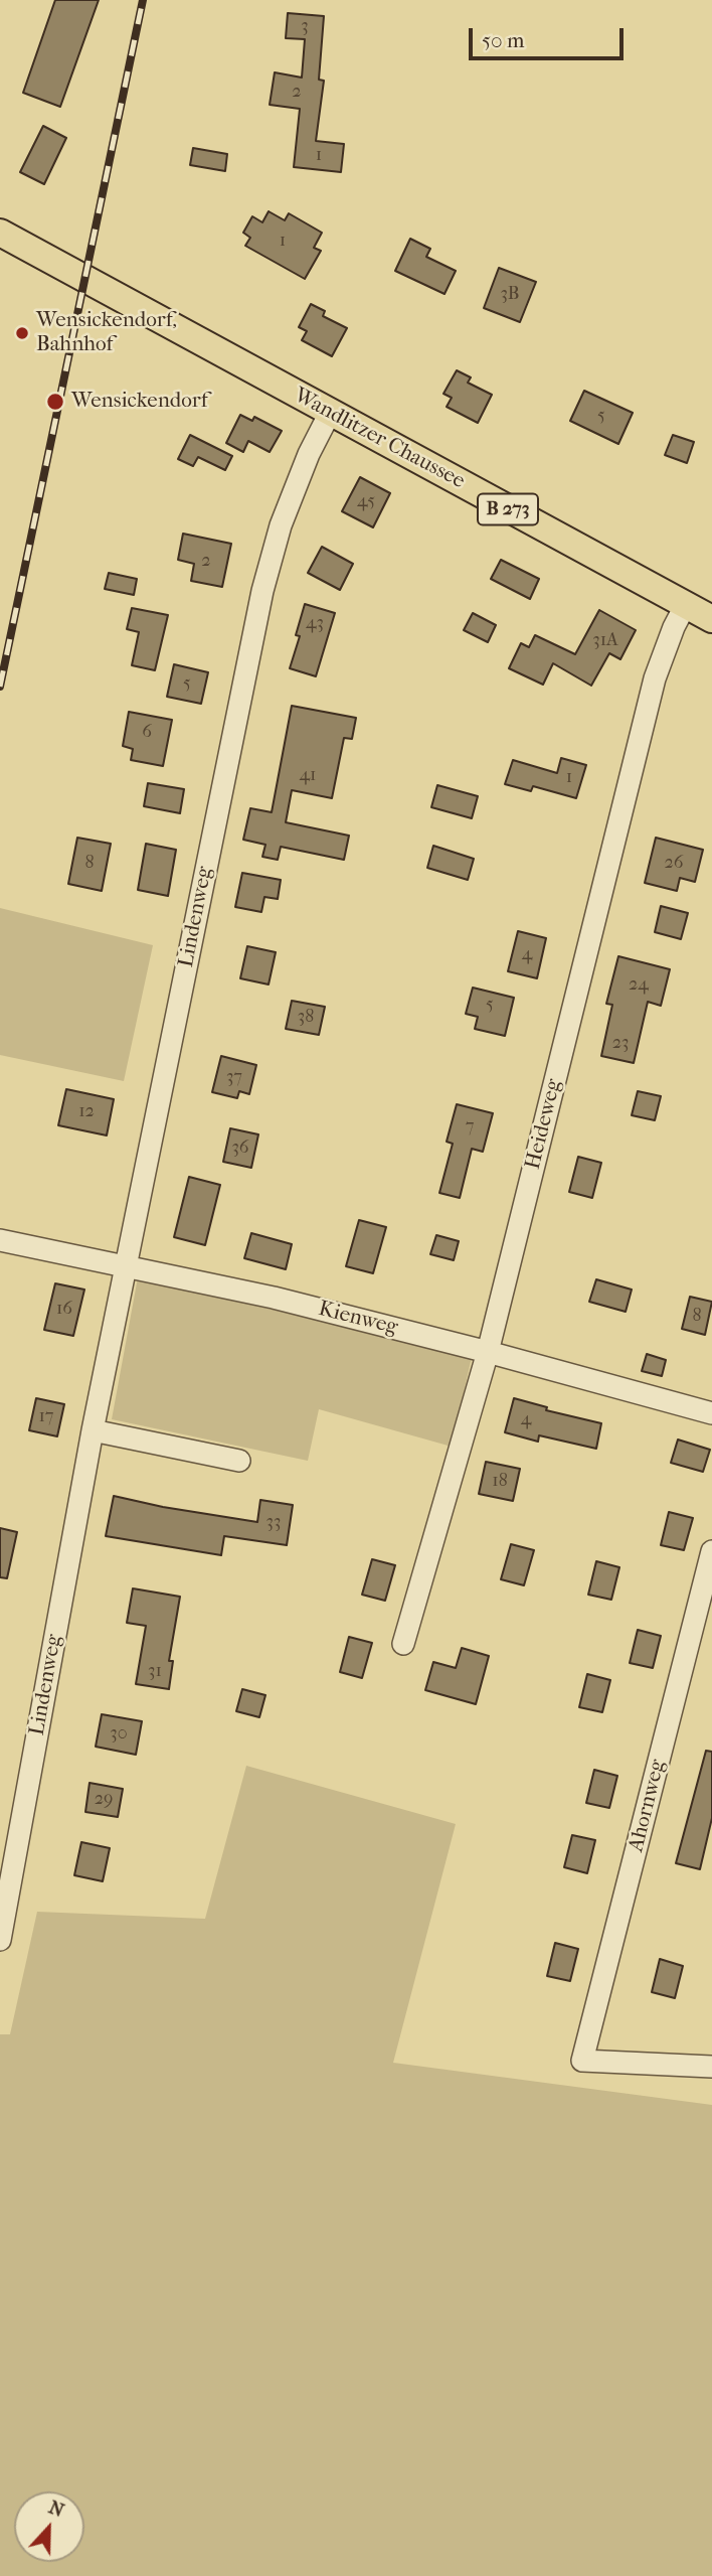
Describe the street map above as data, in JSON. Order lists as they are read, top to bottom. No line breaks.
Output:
{"streets":{"main road":["Wandlitzer Chaussee","B 273"],"street":["Lindenweg","Heideweg","Kienweg","Ahornweg"]},"crossings":[["Wandlitzer Chaussee","Lindenweg"],["Wandlitzer Chaussee","Heideweg"],["Lindenweg","Kienweg"],["Heideweg","Kienweg"]],"places":["Wensickendorf, Bahnhof","Wensickendorf"],"house_numbers":["3","2","1","1","3B","5","45","2","43","31A","5","6","41","1","8","26","4","24","5","38","23","37","12","7","36","16","8","17","4","18","33","31","30","29"],"scale_bar":"50 m","north":"top"}
